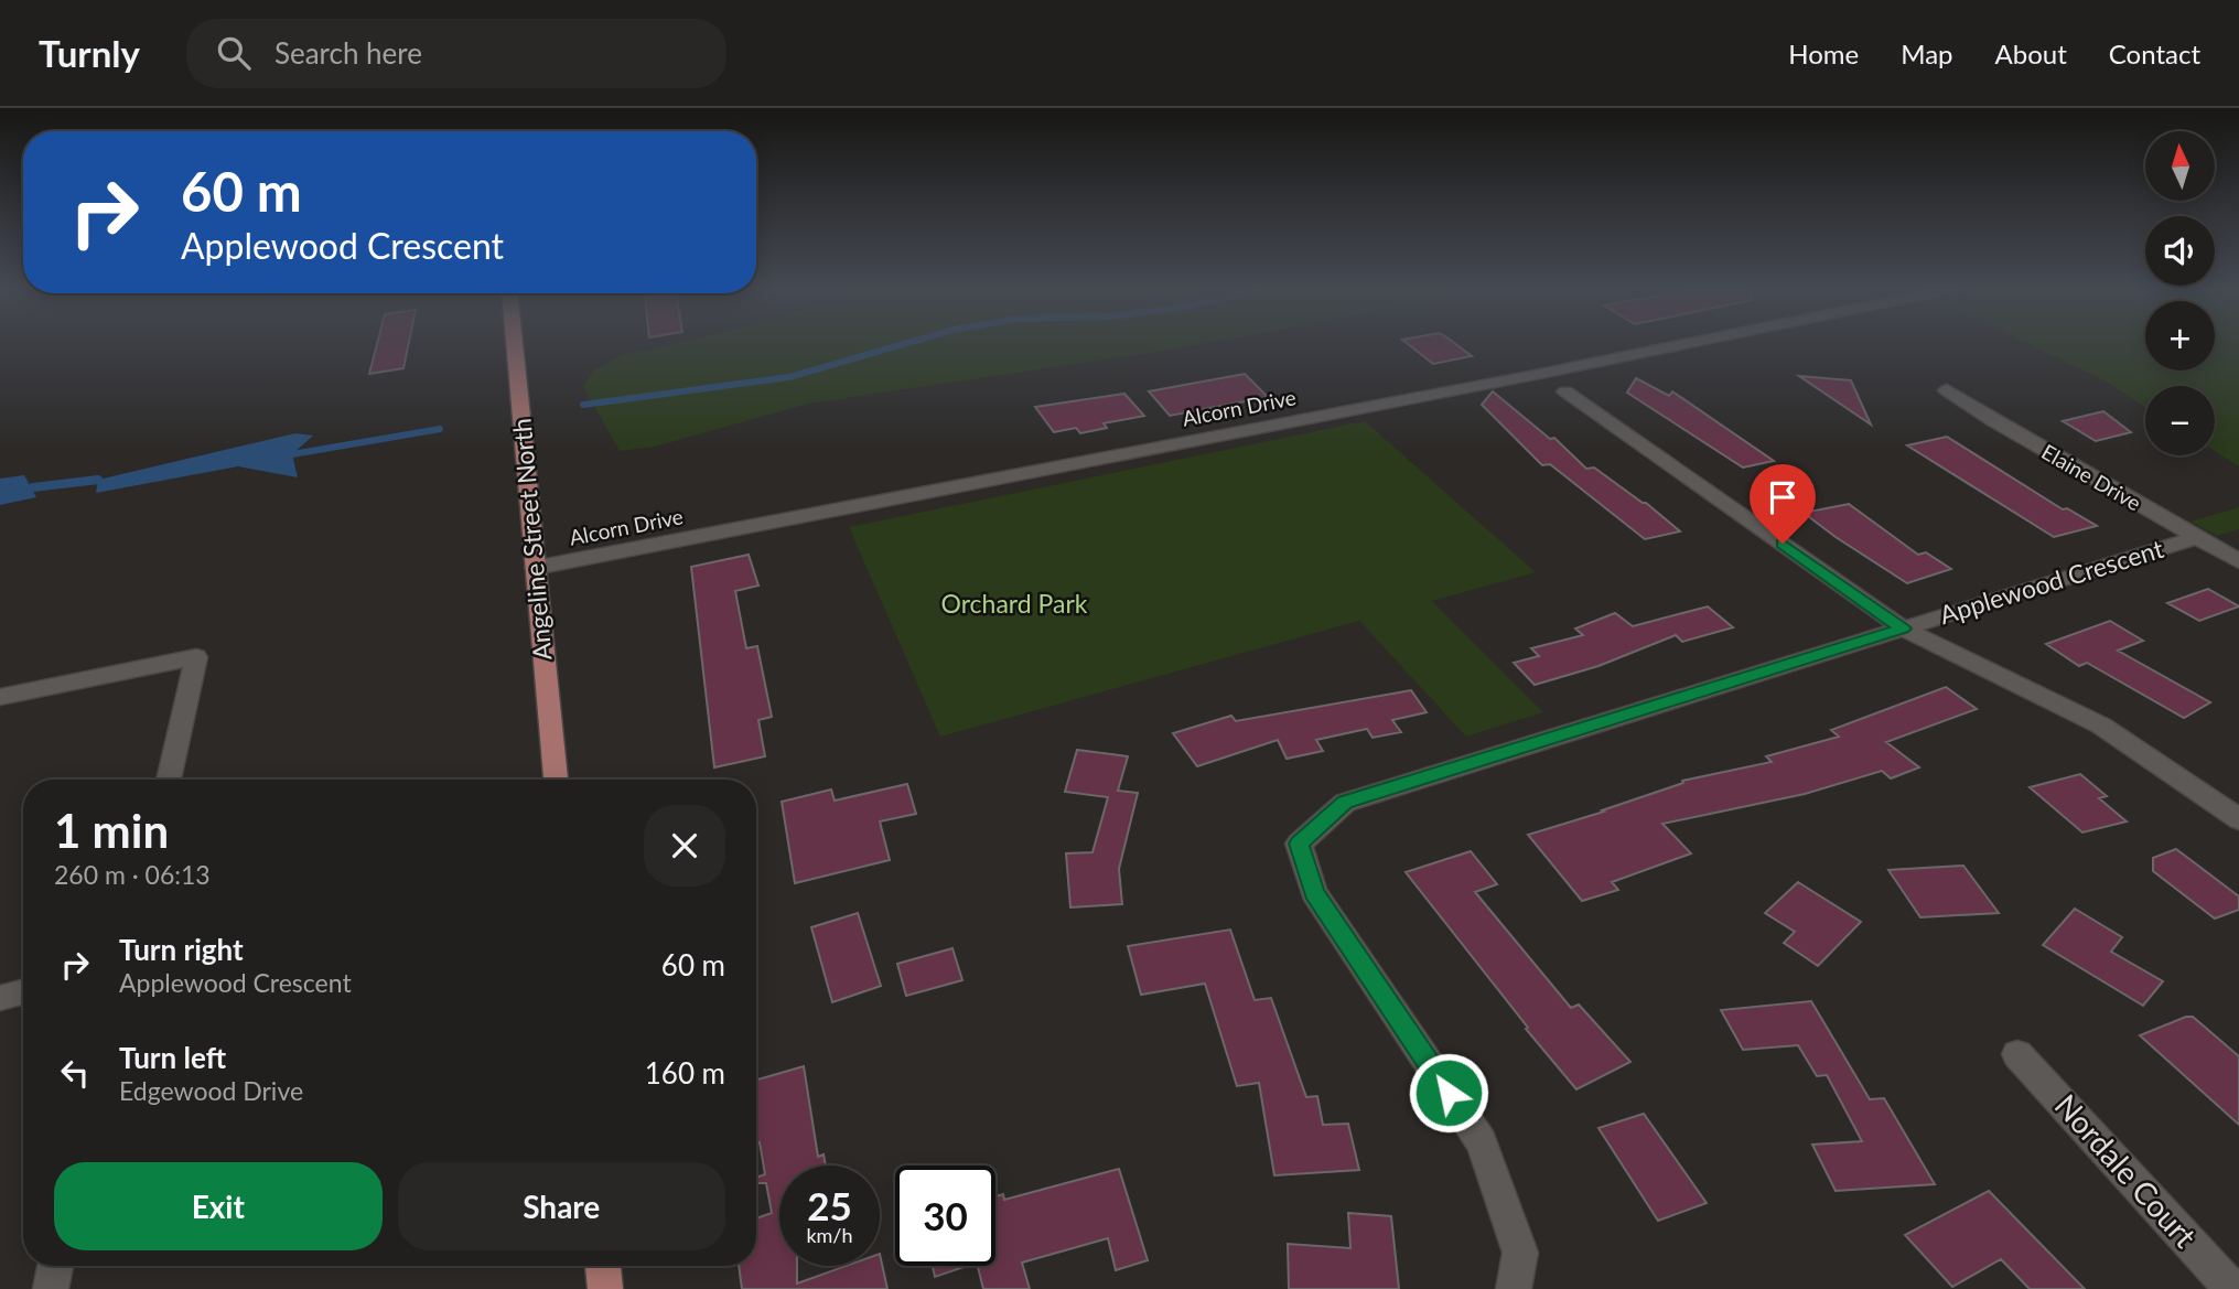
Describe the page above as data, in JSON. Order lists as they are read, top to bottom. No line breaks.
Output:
{"streets":{"main road":["Angeline Street North"],"street":["Alcorn Drive","Elaine Drive","Applewood Crescent","Nordale Court"]},"crossings":[["Alcorn Drive","Angeline Street North"],["Elaine Drive","Applewood Crescent"]],"parks":["Orchard Park"],"north":"top","page":{"header":"Turnly","search":"Search here","nav":["Home","Map","About","Contact"],"map_buttons":["+","−"],"turn":["60 m","Applewood Crescent"],"heading":["1 min","260 m · 06:13"],"list":[{"name":"Turn right","note":"Applewood Crescent","value":"60 m"},{"name":"Turn left","note":"Edgewood Drive","value":"160 m"}],"buttons":["Exit","Share"],"speed":"25 km/h","limit":"30"}}
